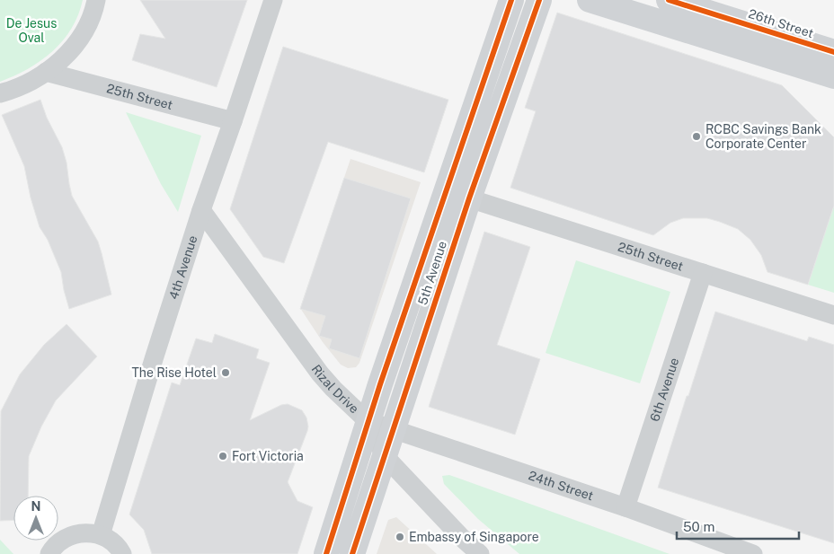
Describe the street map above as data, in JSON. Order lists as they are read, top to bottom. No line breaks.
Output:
{"streets":{"main road":["26th Street","5th Avenue"],"street":["25th Street","4th Avenue","Rizal Drive","6th Avenue","24th Street"]},"crossings":[["25th Street","4th Avenue"],["25th Street","5th Avenue"],["25th Street","6th Avenue"],["4th Avenue","Rizal Drive"],["5th Avenue","Rizal Drive"],["5th Avenue","24th Street"],["Rizal Drive","24th Street"],["6th Avenue","24th Street"]],"parks":["De Jesus Oval"],"places":["RCBC Savings Bank Corporate Center","The Rise Hotel","Fort Victoria","Embassy of Singapore"],"scale_bar":"50 m","north":"top"}
